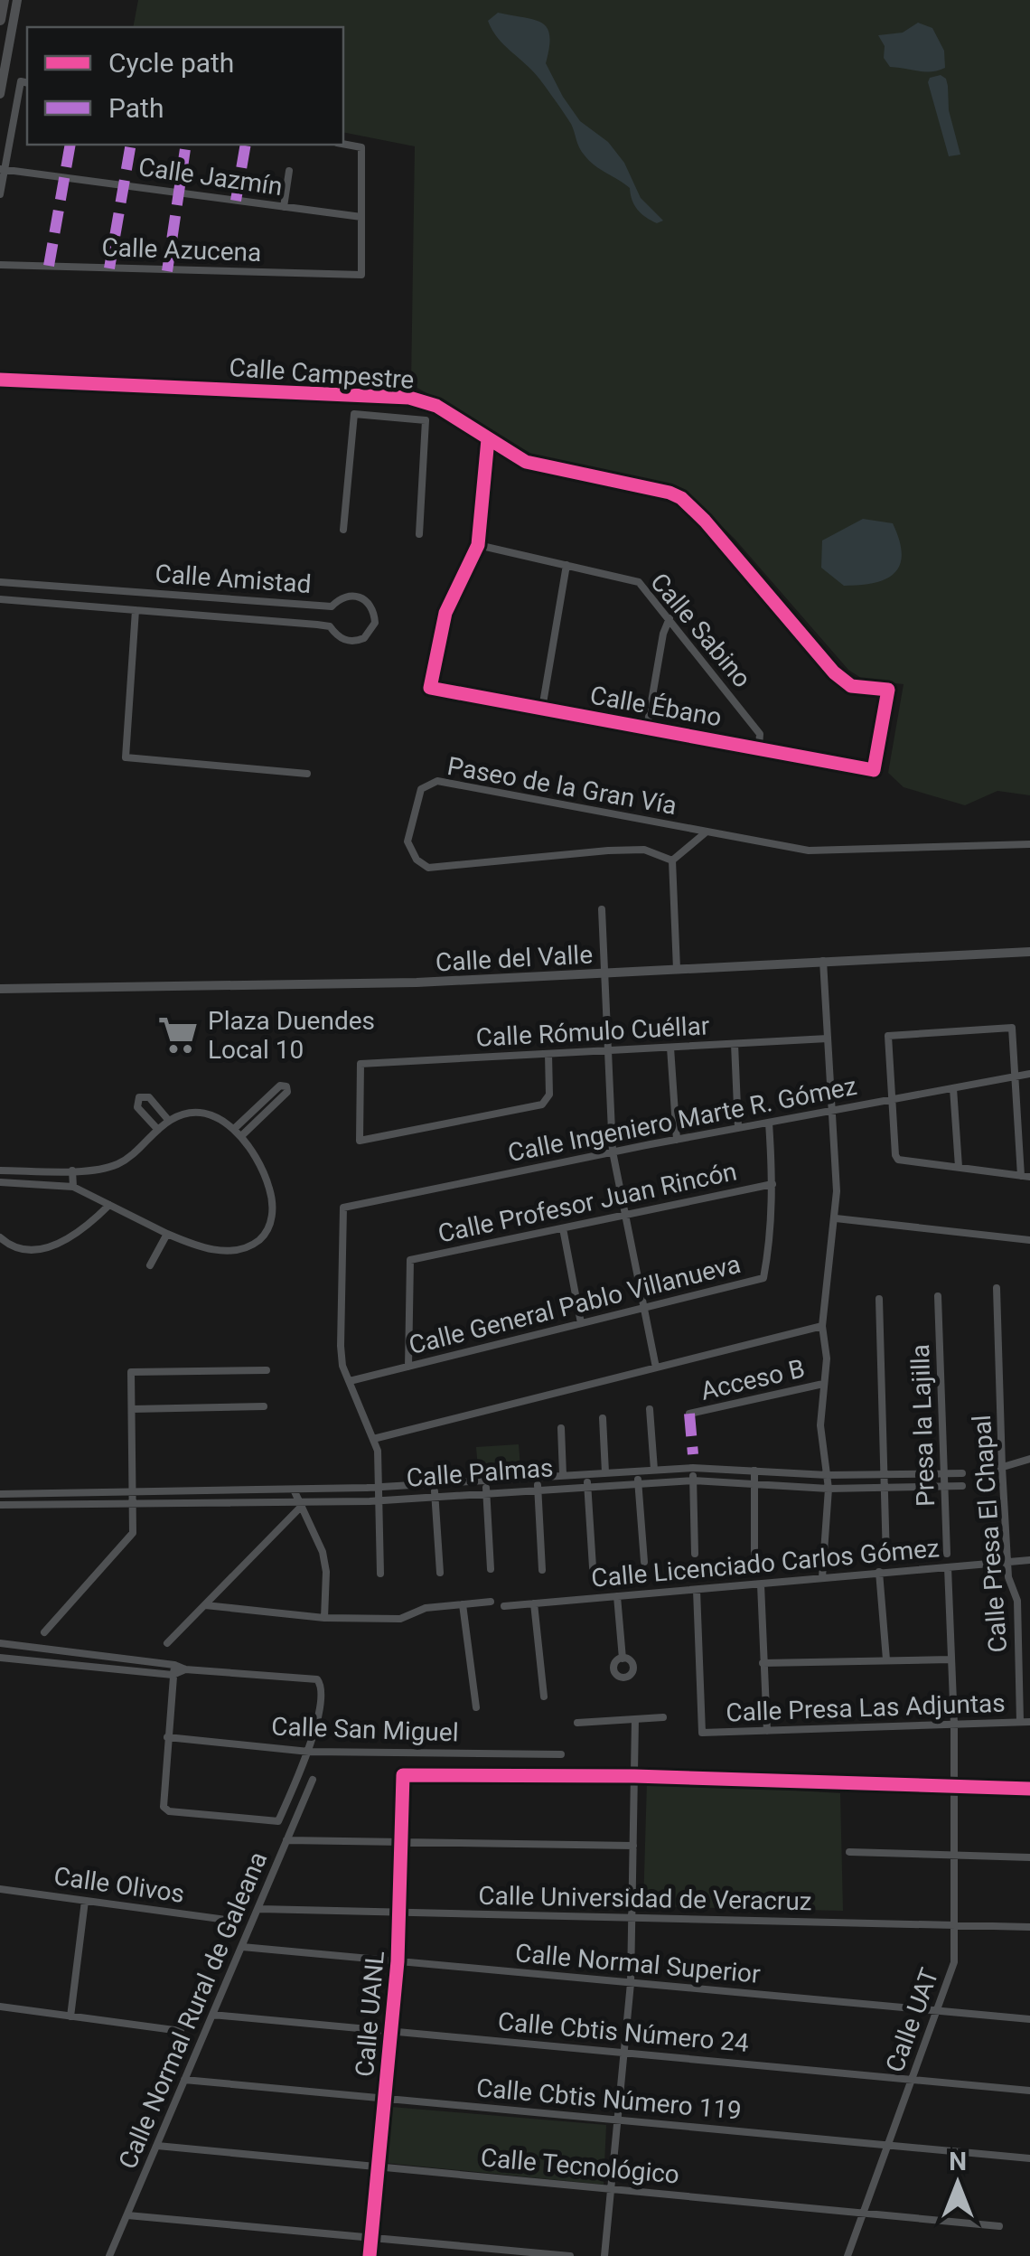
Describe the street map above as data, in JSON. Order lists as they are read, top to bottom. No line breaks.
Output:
{"streets":{"street":["Calle Jazmín","Calle Azucena","Calle Campestre","Calle Amistad","Calle Sabino","Calle Ébano","Paseo de la Gran Vía","Calle del Valle","Calle Rómulo Cuéllar","Calle Ingeniero Marte R. Gómez","Calle Profesor Juan Rincón","Calle General Pablo Villanueva","Acceso B","Presa la Lajilla","Calle Palmas","Calle Presa El Chapal","Calle Licenciado Carlos Gómez","Calle Presa Las Adjuntas","Calle San Miguel","Calle Olivos","Calle Universidad de Veracruz","Calle Normal Superior","Calle Normal Rural de Galeana","Calle UANL","Calle UAT","Calle Cbtis Número 24","Calle Cbtis Número 119","Calle Tecnológico"]},"crossings":[["Calle Jazmín","Calle Azucena"],["Calle Campestre","Calle Ébano"],["Calle Sabino","Calle Ébano"],["Calle Ingeniero Marte R. Gómez","Calle General Pablo Villanueva"],["Calle Profesor Juan Rincón","Calle General Pablo Villanueva"],["Presa la Lajilla","Calle Palmas"],["Calle Presa El Chapal","Calle Licenciado Carlos Gómez"],["Calle Presa El Chapal","Calle Presa Las Adjuntas"],["Calle Licenciado Carlos Gómez","Calle Presa Las Adjuntas"],["Calle Licenciado Carlos Gómez","Calle UAT"],["Calle Presa Las Adjuntas","Calle UAT"],["Calle Universidad de Veracruz","Calle Normal Rural de Galeana"],["Calle Universidad de Veracruz","Calle UANL"],["Calle Universidad de Veracruz","Calle UAT"],["Calle Normal Superior","Calle Normal Rural de Galeana"],["Calle Normal Superior","Calle UANL"],["Calle Normal Superior","Calle UAT"],["Calle Normal Rural de Galeana","Calle Cbtis Número 24"],["Calle Normal Rural de Galeana","Calle Cbtis Número 119"],["Calle Normal Rural de Galeana","Calle Tecnológico"],["Calle UANL","Calle Cbtis Número 24"],["Calle UANL","Calle Cbtis Número 119"],["Calle UANL","Calle Tecnológico"],["Calle UAT","Calle Cbtis Número 24"],["Calle UAT","Calle Cbtis Número 119"],["Calle UAT","Calle Tecnológico"]],"places":{"supermarket":["Plaza Duendes Local 10"]},"legend":["Cycle path","Path"],"north":"top"}
